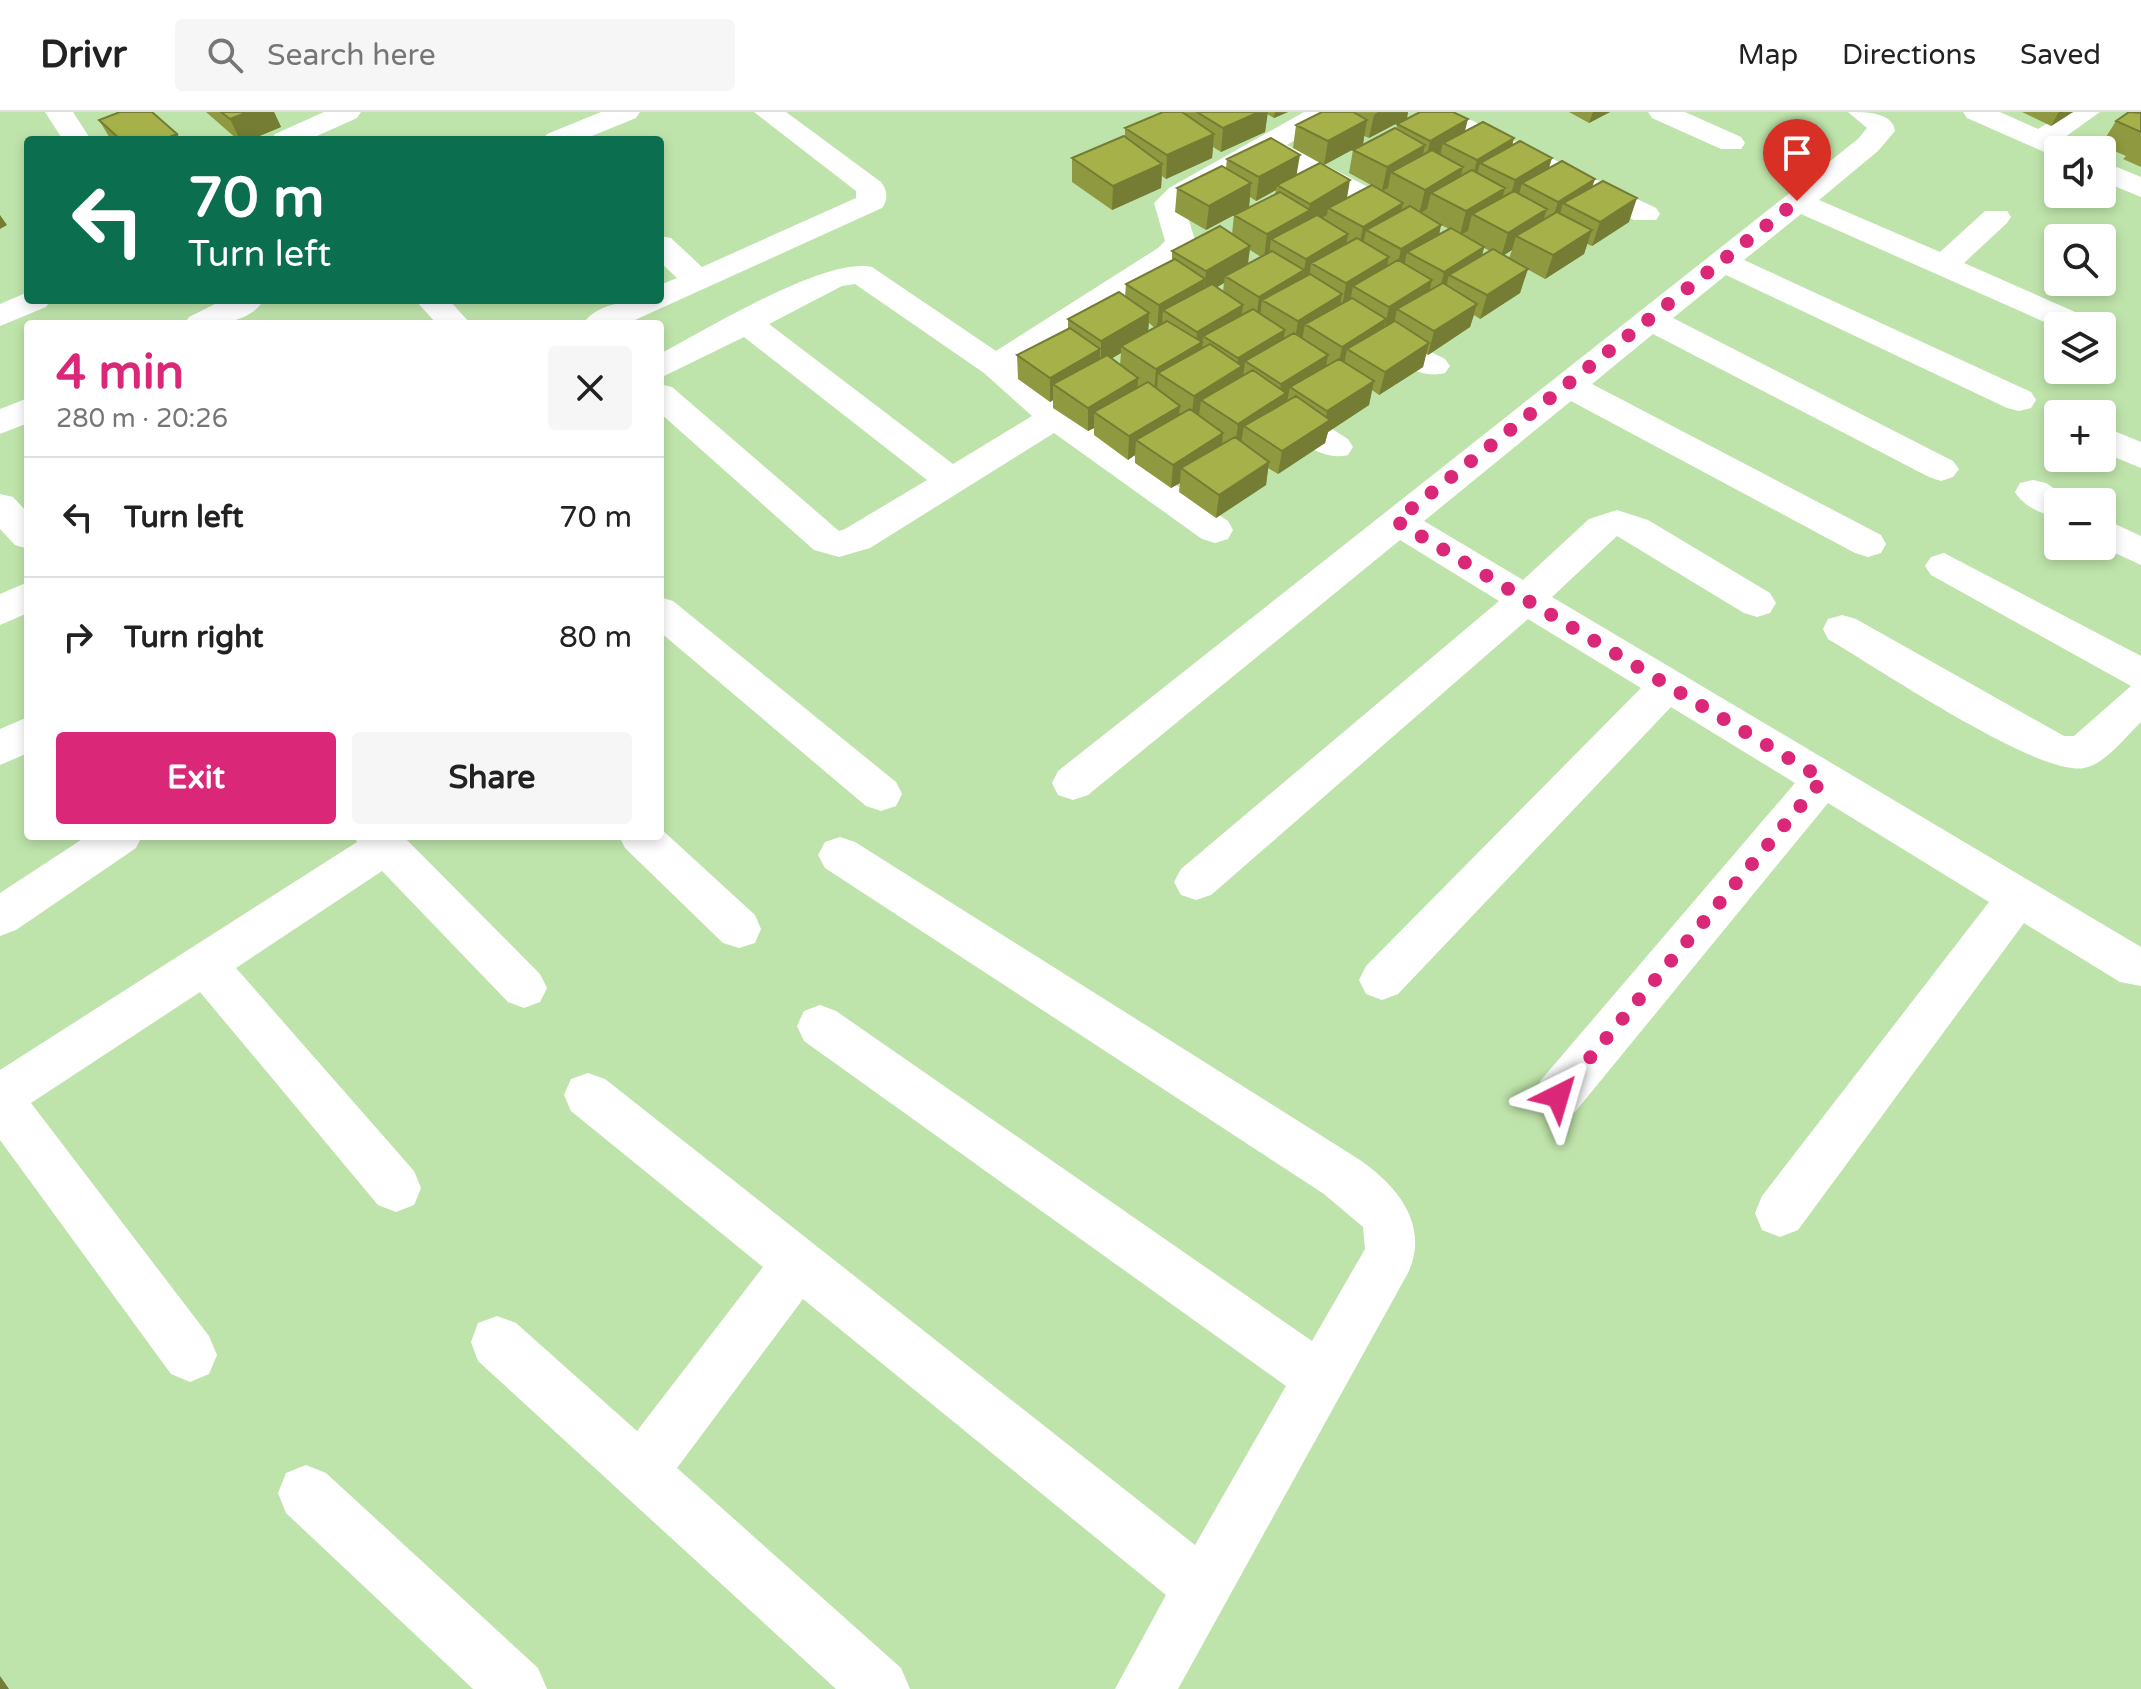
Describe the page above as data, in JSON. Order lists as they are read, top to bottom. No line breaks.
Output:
{"page":{"header":"Drivr","search":"Search here","nav":["Map","Directions","Saved"],"map_buttons":["+","−"],"turn":["70 m","Turn left"],"heading":["4 min","280 m · 20:26"],"list":[{"name":"Turn left","value":"70 m"},{"name":"Turn right","value":"80 m"}],"buttons":["Exit","Share"]}}
